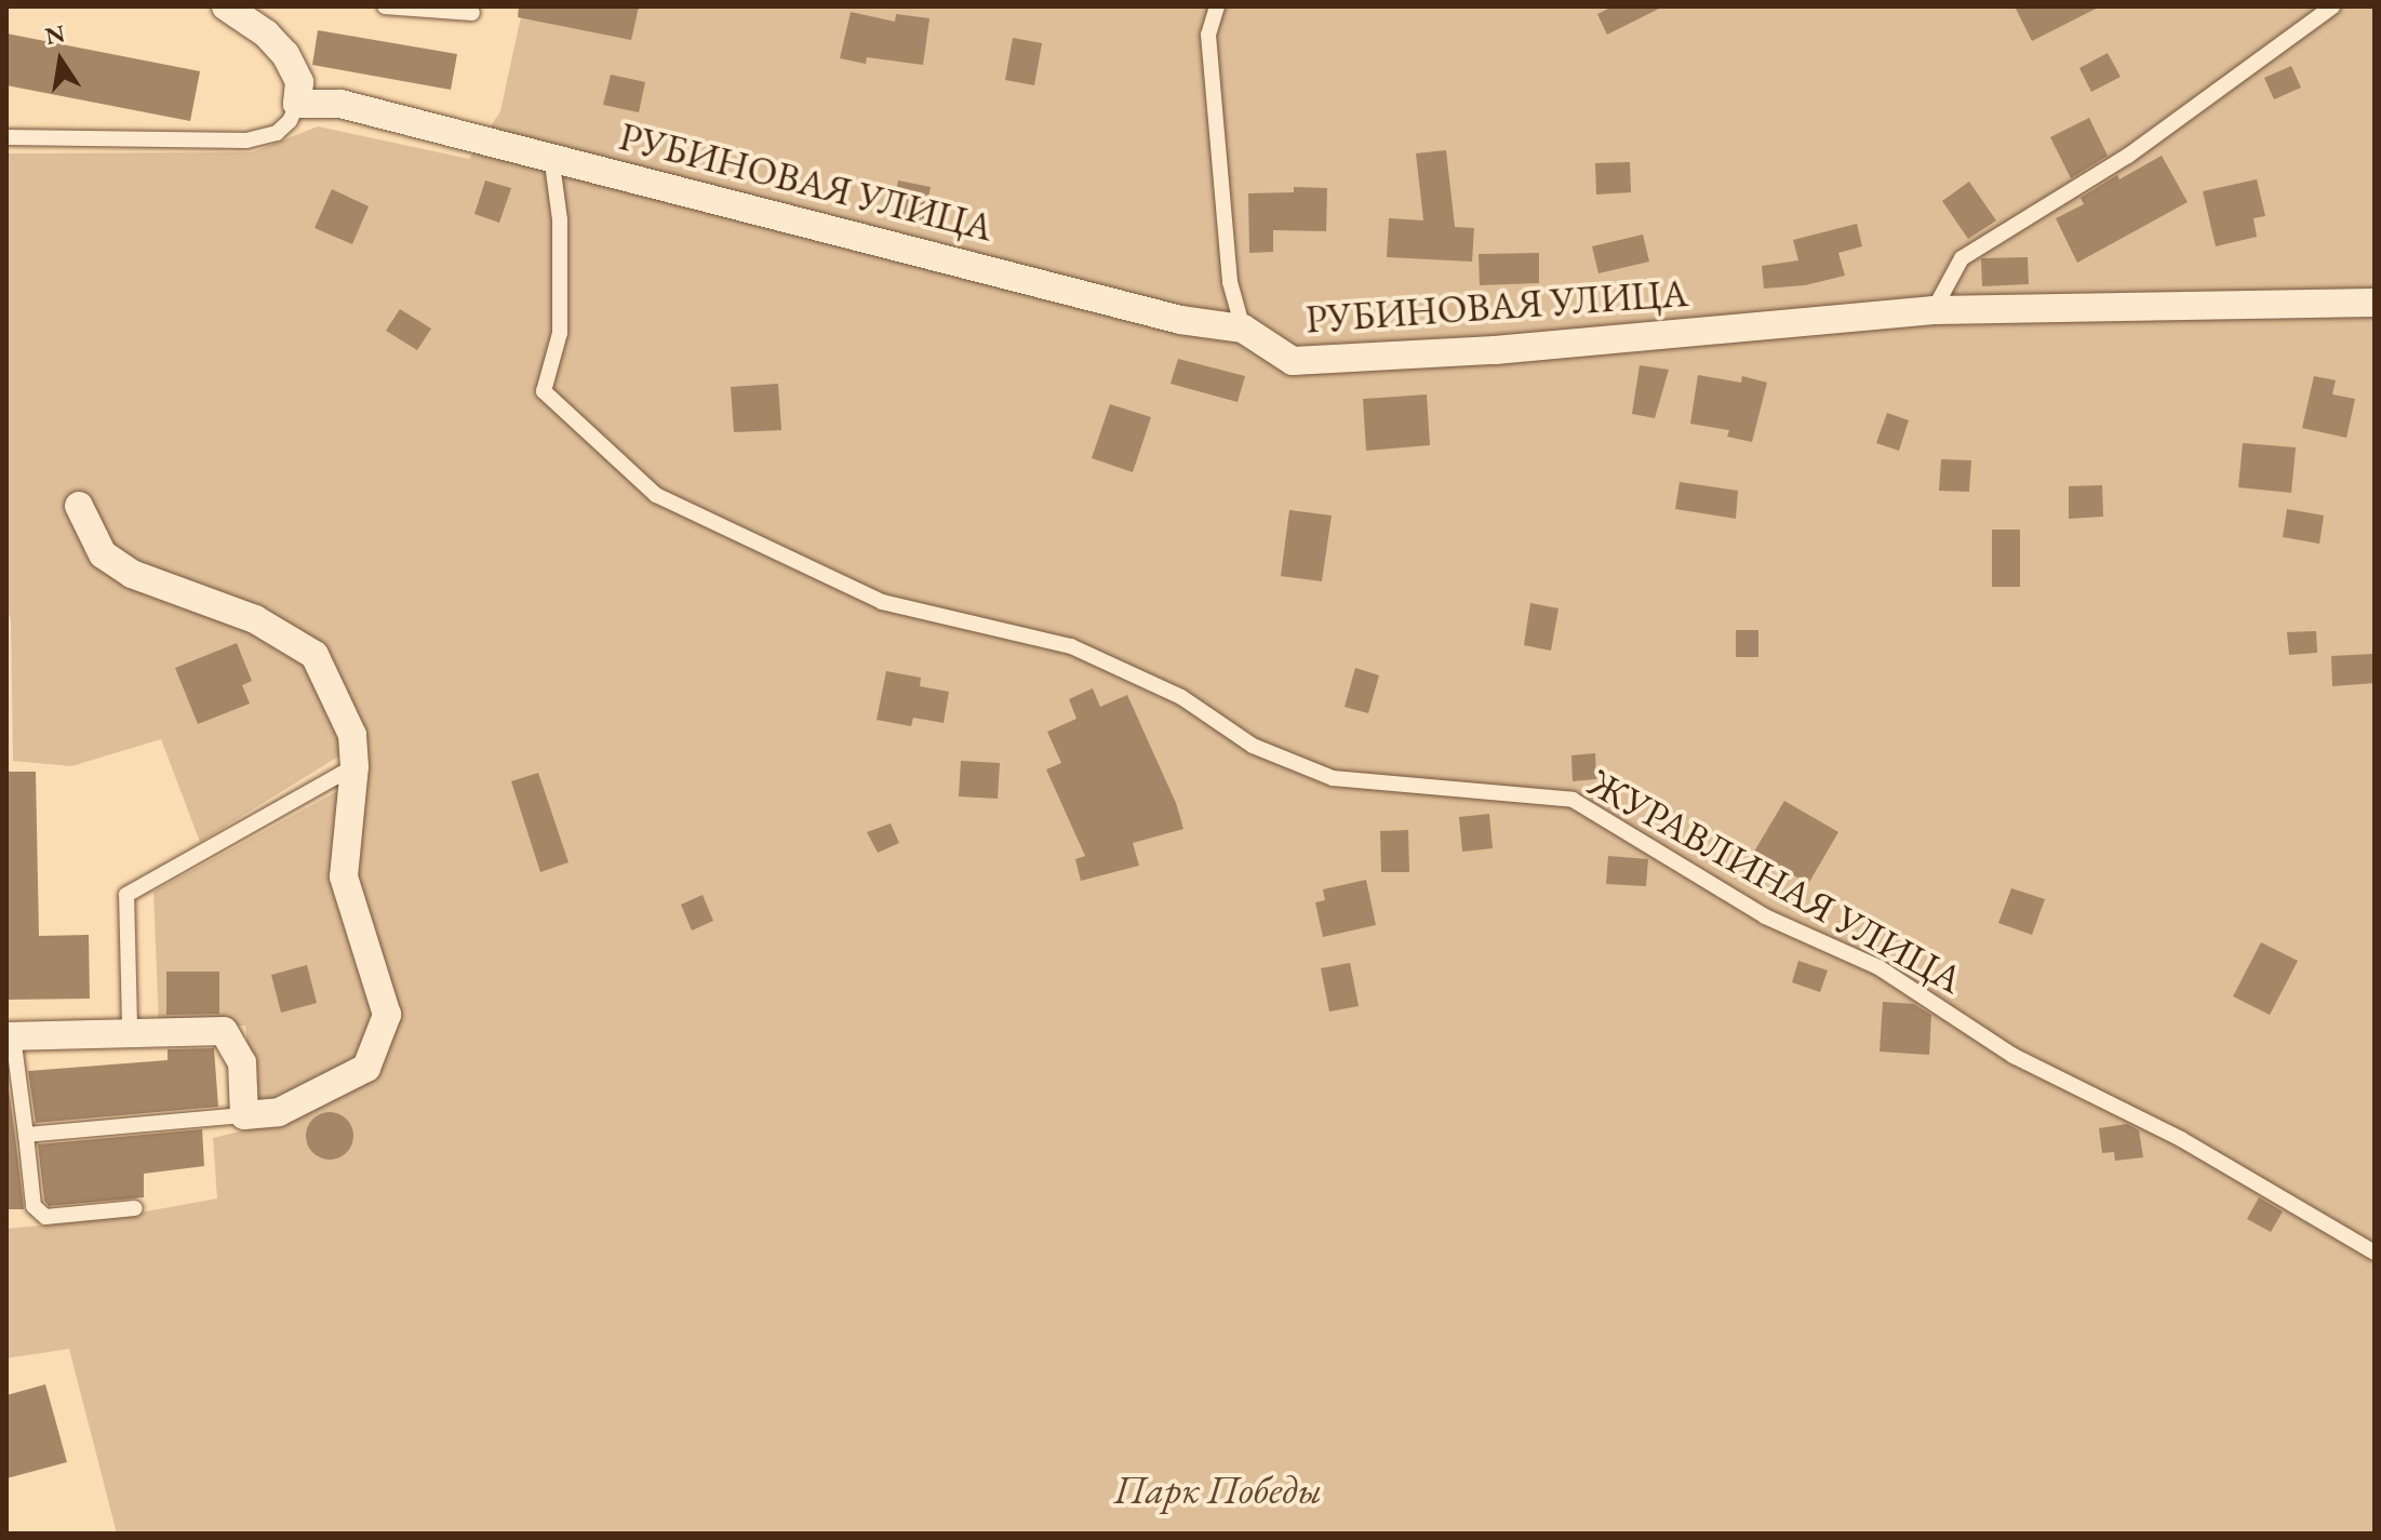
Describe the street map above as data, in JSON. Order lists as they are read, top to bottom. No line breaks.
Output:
{"streets":{"street":["РУБИНОВАЯ УЛИЦА"],"lane":["ЖУРАВЛИНАЯ УЛИЦА"]},"crossings":[["РУБИНОВАЯ УЛИЦА","ЖУРАВЛИНАЯ УЛИЦА"]],"parks":["Парк Победы"],"north":"top"}
